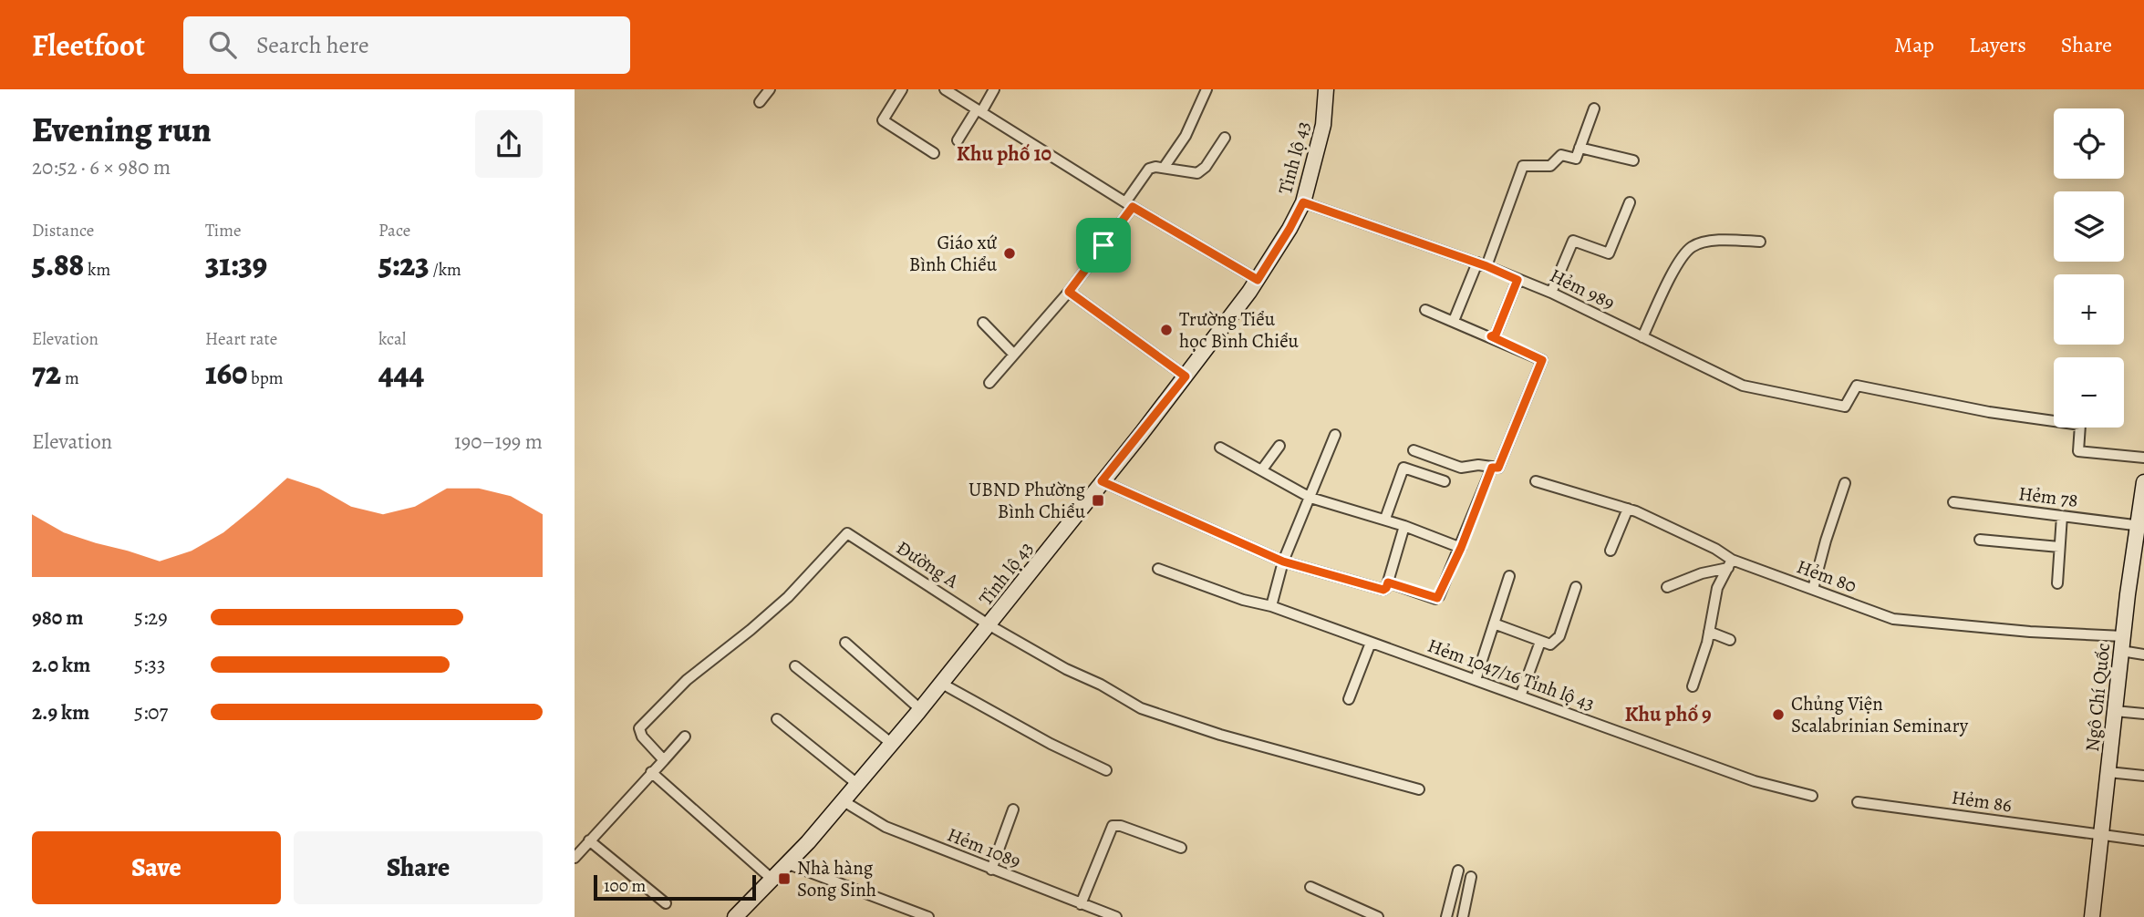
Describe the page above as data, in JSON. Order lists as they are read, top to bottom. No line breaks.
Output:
{"streets":{"main road":["Tỉnh lộ 43","Ngô Chí Quốc"],"street":["Hẻm 989","Hẻm 78","Đường A","Hẻm 80","Hẻm 1047/16 Tỉnh lộ 43","Hẻm 86","Hẻm 1089"]},"crossings":[["Tỉnh lộ 43","Hẻm 989"],["Tỉnh lộ 43","Đường A"],["Tỉnh lộ 43","Hẻm 1089"],["Hẻm 78","Ngô Chí Quốc"],["Hẻm 80","Ngô Chí Quốc"],["Ngô Chí Quốc","Hẻm 86"]],"districts":["Khu phố 10","Khu phố 9"],"places":{"other":["Giáo xứ Bình Chiểu","Trường Tiểu học Bình Chiểu","Chủng Viện Scalabrinian Seminary"],"transit":["UBND Phường Bình Chiểu","Nhà hàng Song Sinh"]},"scale_bar":"100 m","page":{"header":"Fleetfoot","search":"Search here","nav":["Map","Layers","Share"],"heading":["Evening run","20:52 · 6 × 980 m"],"map_buttons":["+","−"],"stats":[["Distance","5.88 km"],["Time","31:39"],["Pace","5:23 /km"],["Elevation","72 m"],["Heart rate","160 bpm"],["kcal","444"]],"chart":["Elevation","190–199 m"],"list":[{"name":"980 m","note":"5:29"},{"name":"2.0 km","note":"5:33"},{"name":"2.9 km","note":"5:07"}],"buttons":["Save","Share"],"scale":"100 m"}}
